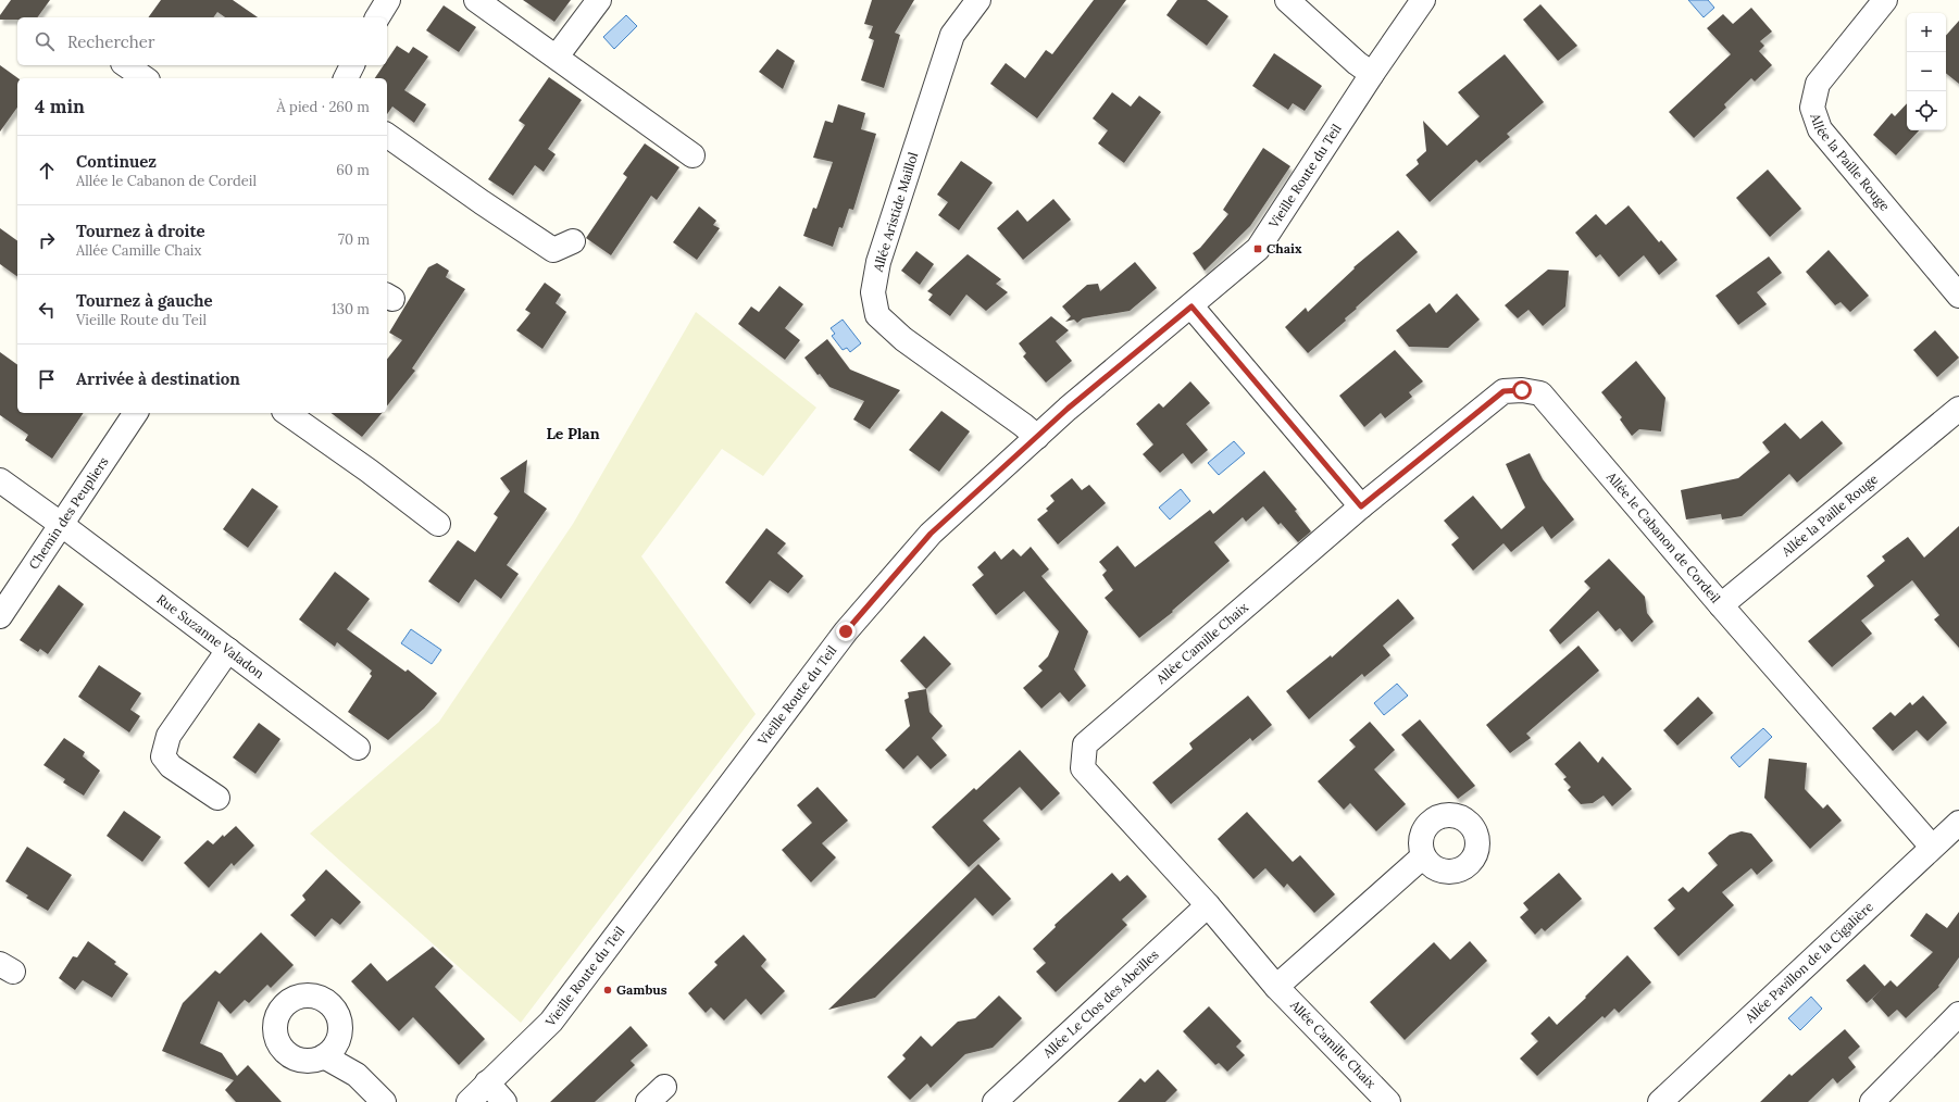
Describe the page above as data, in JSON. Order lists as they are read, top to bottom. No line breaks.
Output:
{"streets":{"street":["Allée la Paille Rouge","Vieille Route du Teil","Allée Aristide Maillol","Chemin des Peupliers","Allée le Cabanon de Cordeil","Rue Suzanne Valadon","Allée Camille Chaix","Allée Pavillon de la Cigalière","Allée Le Clos des Abeilles"]},"crossings":[["Allée la Paille Rouge","Allée le Cabanon de Cordeil"],["Vieille Route du Teil","Allée Aristide Maillol"],["Chemin des Peupliers","Rue Suzanne Valadon"],["Allée le Cabanon de Cordeil","Allée Camille Chaix"],["Allée le Cabanon de Cordeil","Allée Pavillon de la Cigalière"],["Allée Camille Chaix","Allée Le Clos des Abeilles"]],"districts":["Le Plan"],"places":{"transit":["Chaix"],"other":["Gambus"]},"page":{"map_buttons":["+","−"],"search":"Rechercher","heading":["4 min","À pied · 260 m"],"list":[["Continuez","Allée le Cabanon de Cordeil","60 m"],["Tournez à droite","Allée Camille Chaix","70 m"],["Tournez à gauche","Vieille Route du Teil","130 m"],"Arrivée à destination"]}}
